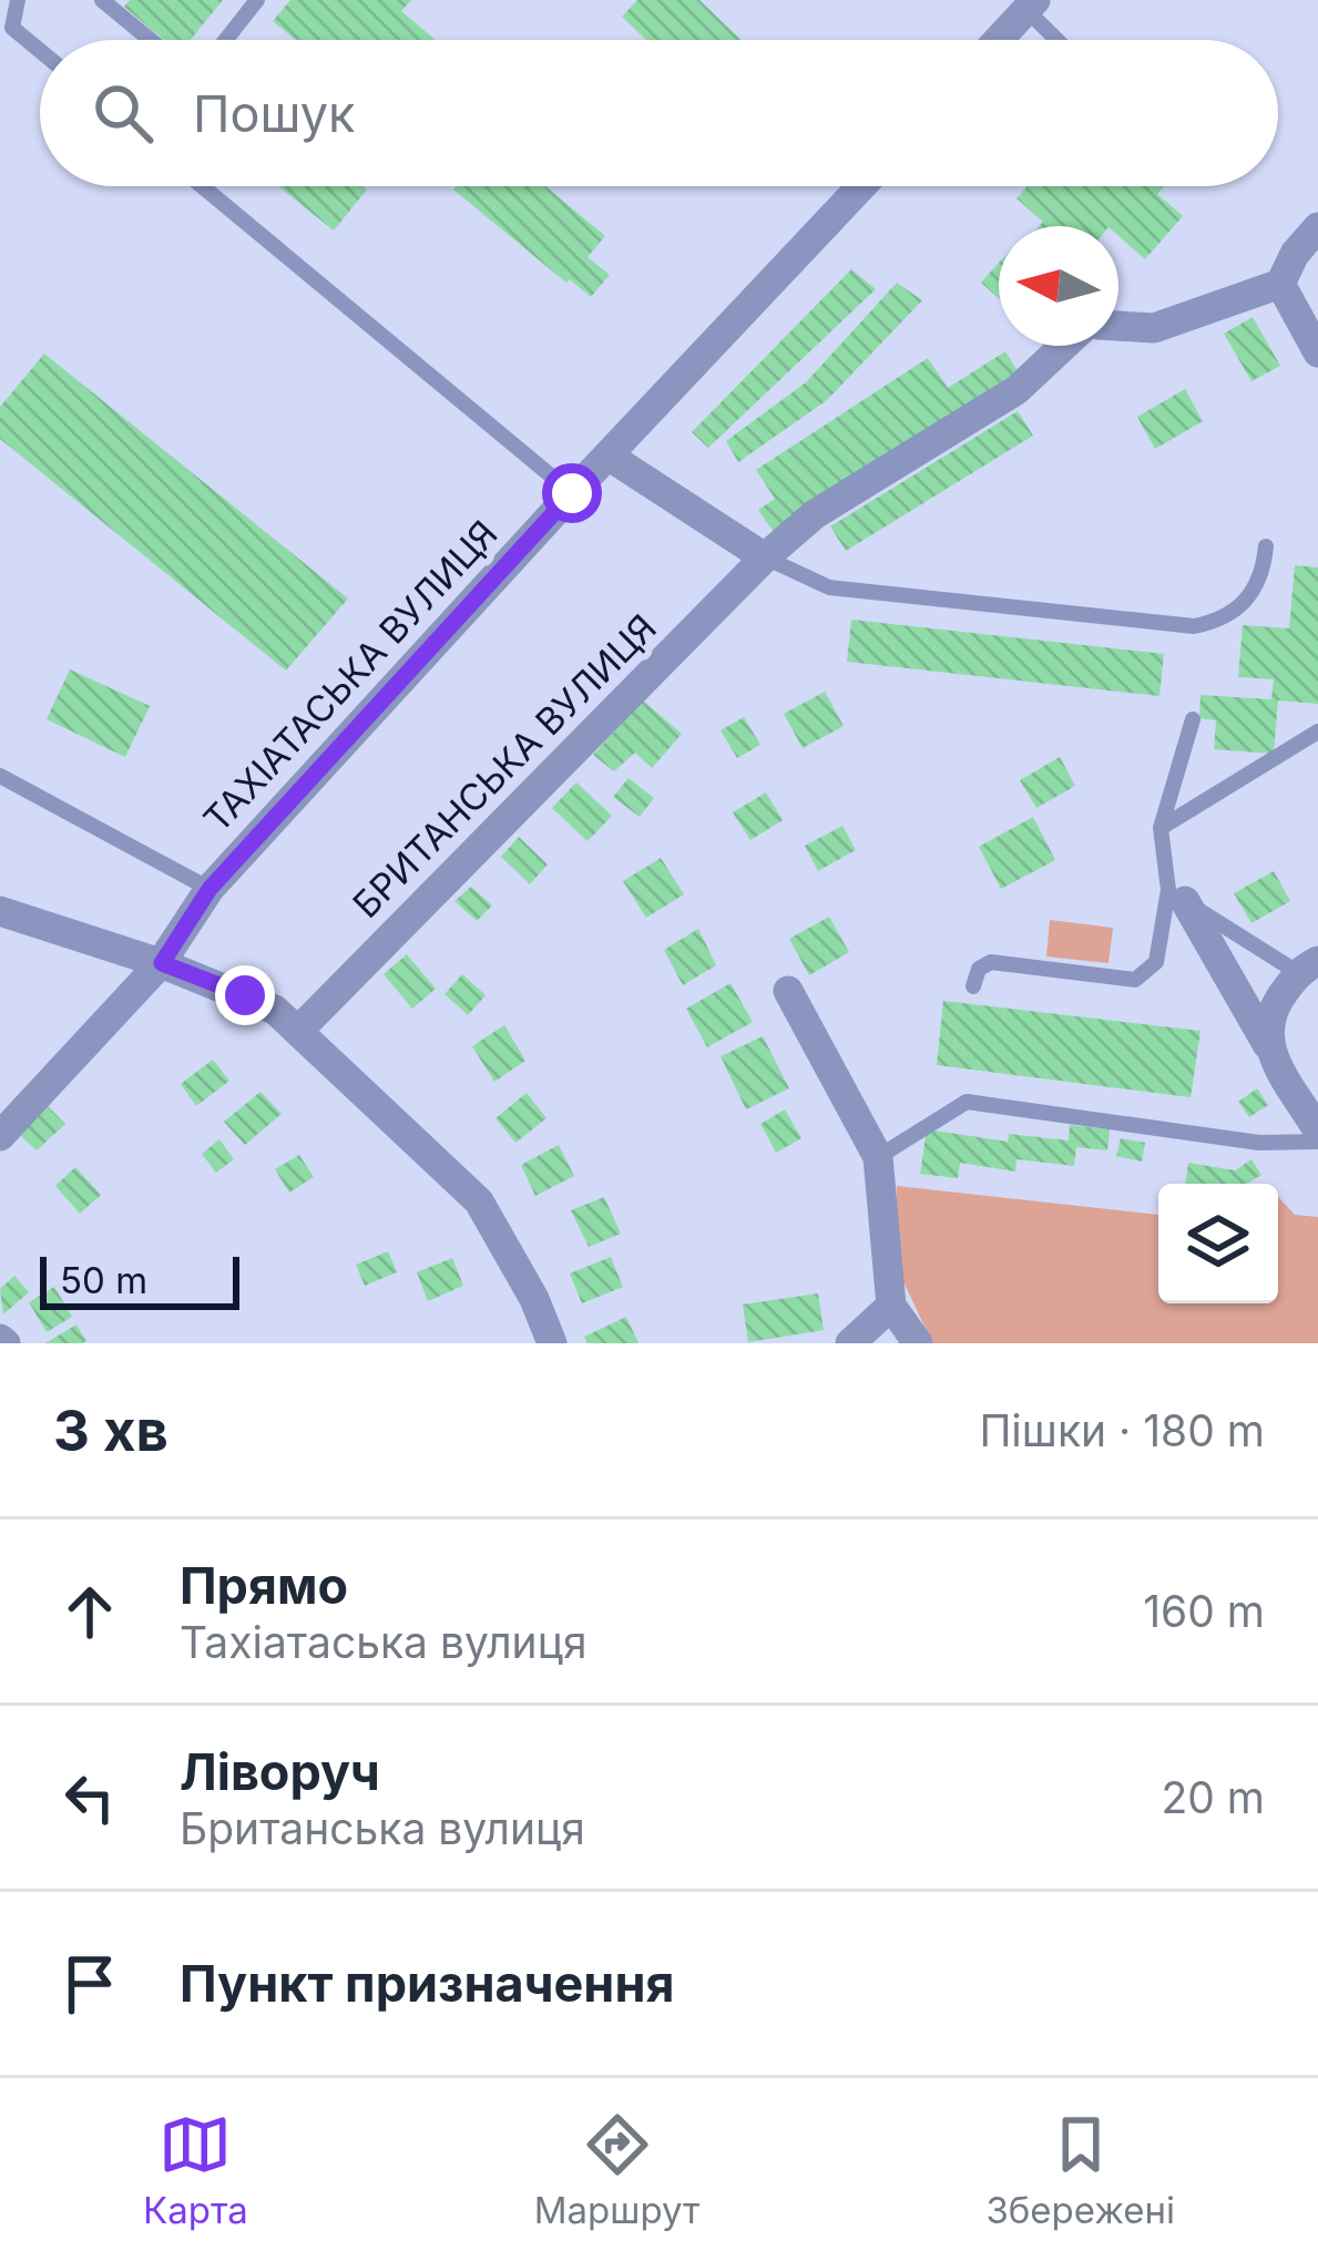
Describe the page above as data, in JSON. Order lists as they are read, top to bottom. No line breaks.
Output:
{"streets":{"street":["ТАХІАТАСЬКА ВУЛИЦЯ","БРИТАНСЬКА ВУЛИЦЯ"]},"scale_bar":"50 m","north":"left","page":{"search":"Пошук","scale":"50 m","heading":["3 хв","Пішки · 180 m"],"list":[["Прямо","Тахіатаська вулиця","160 m"],["Ліворуч","Британська вулиця","20 m"],"Пункт призначення"],"nav":["Карта","Маршрут","Збережені"]}}
